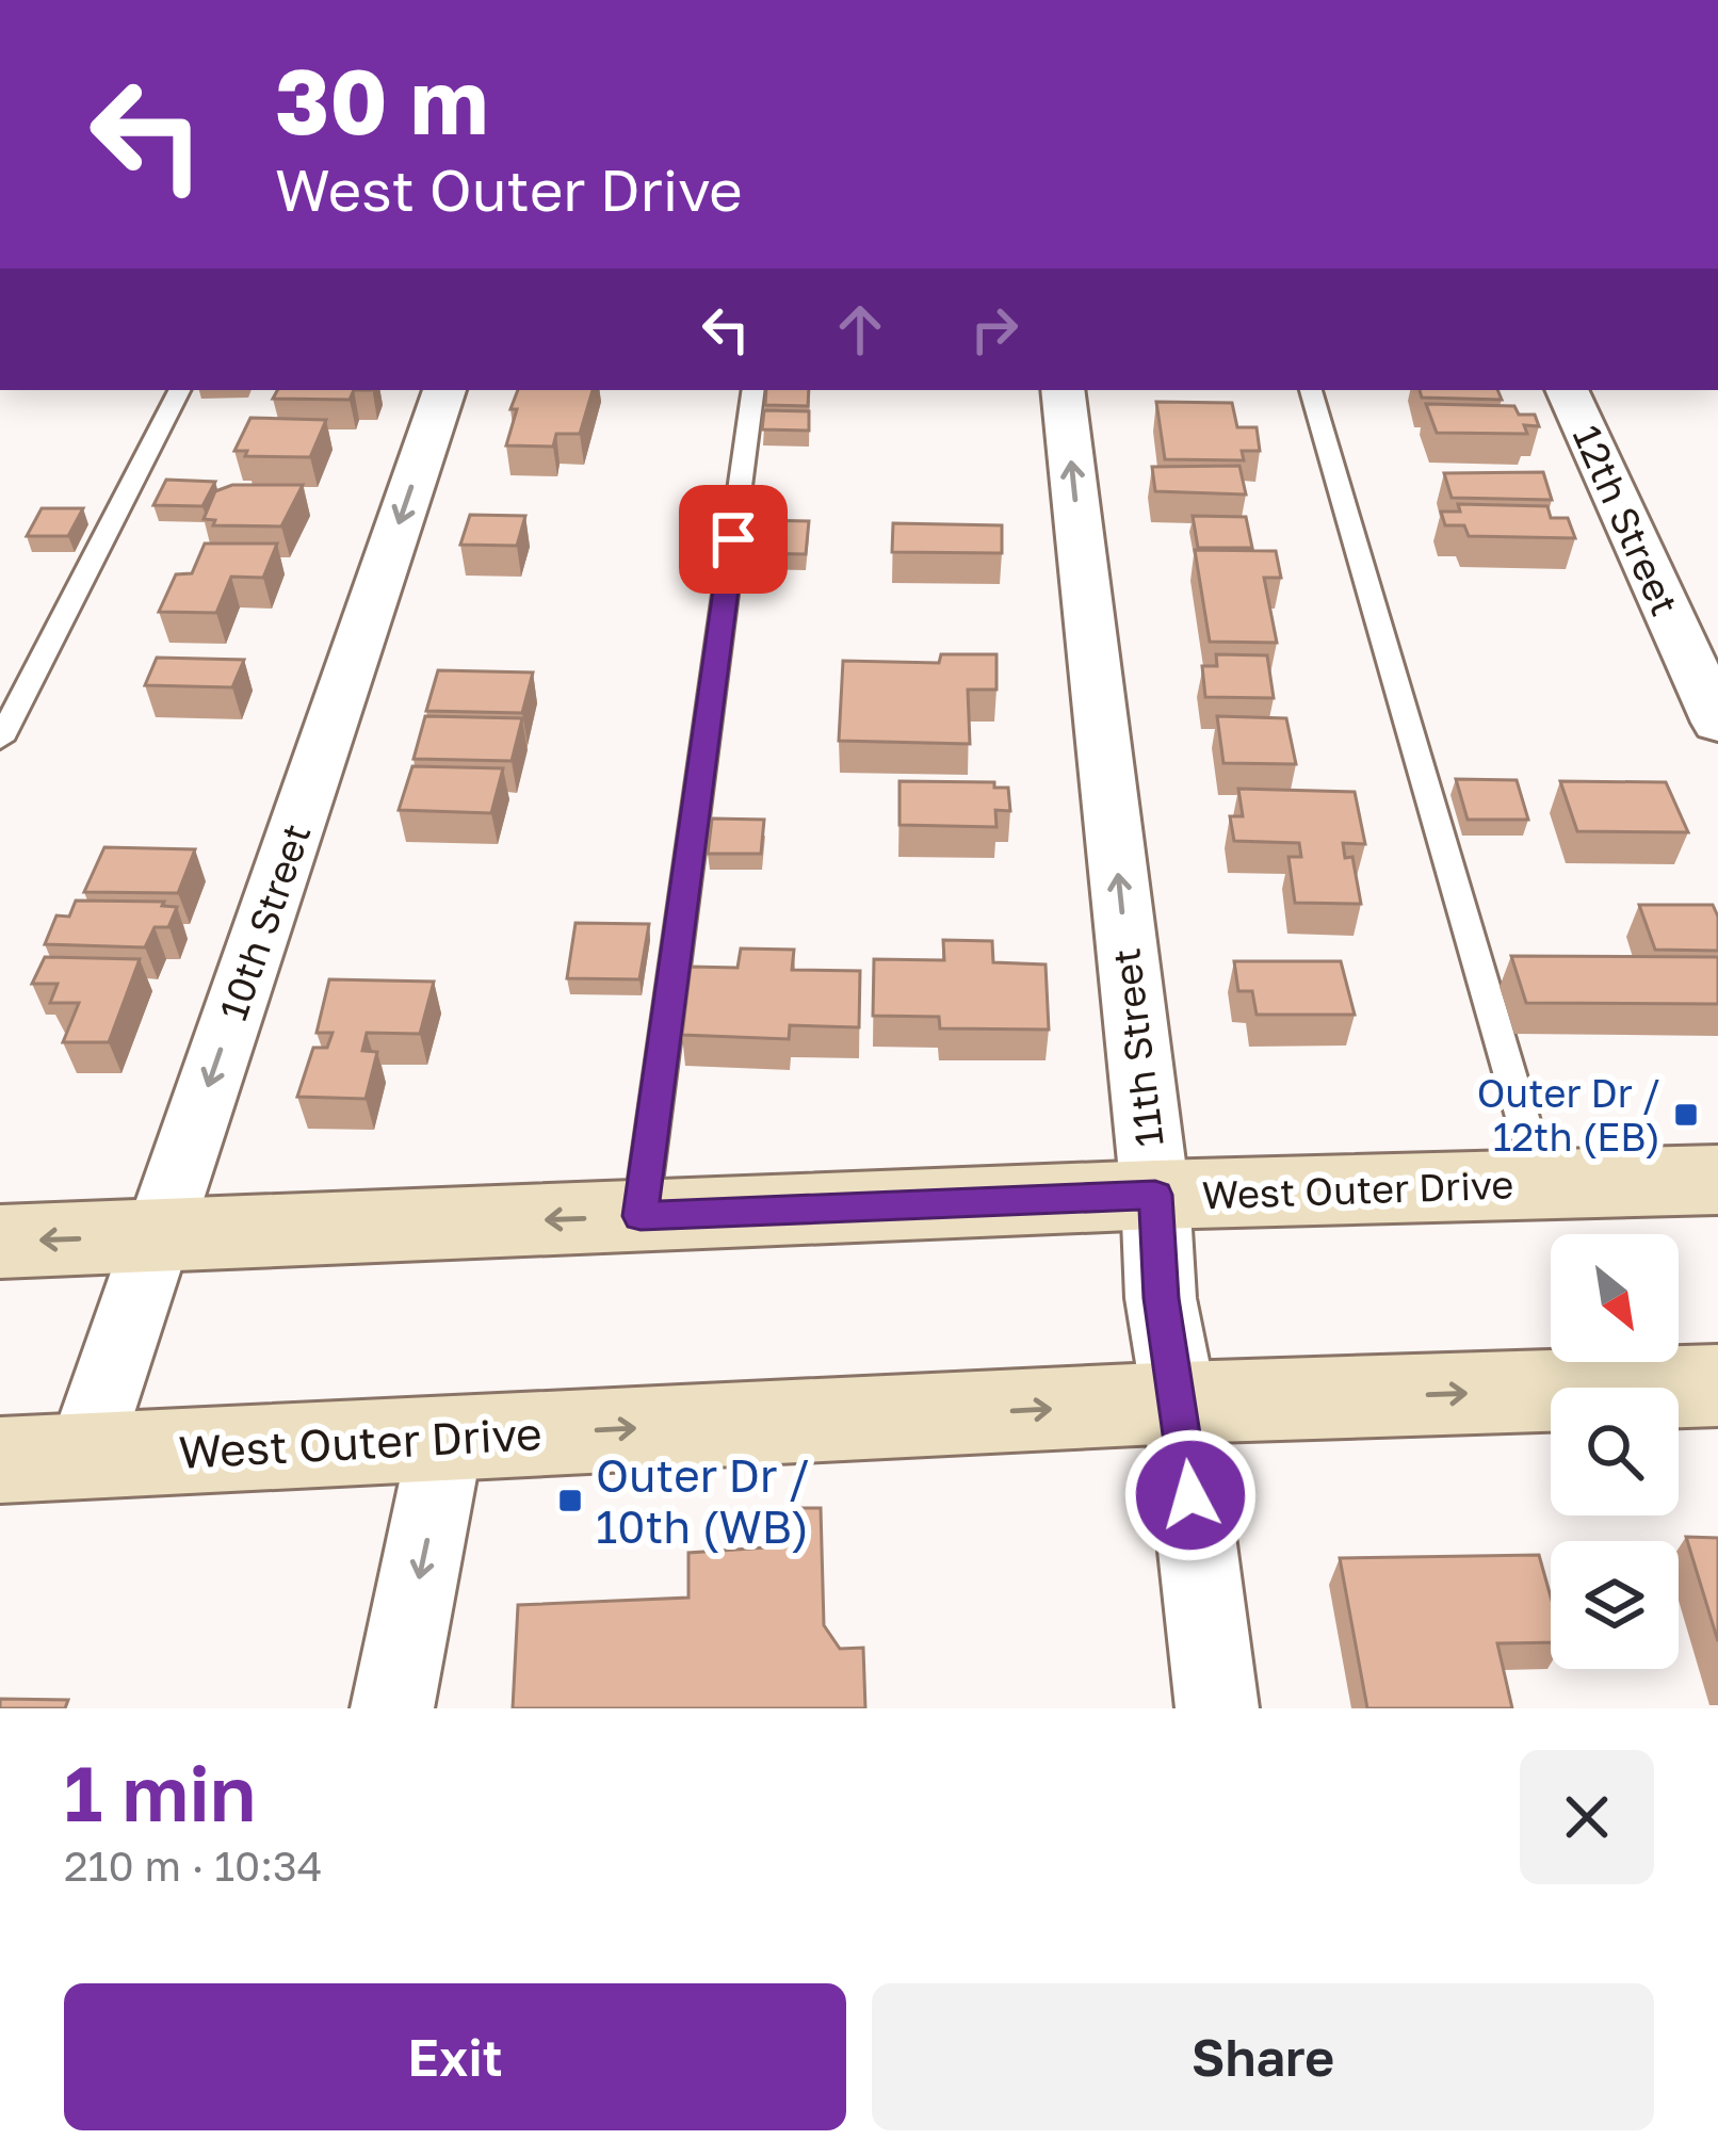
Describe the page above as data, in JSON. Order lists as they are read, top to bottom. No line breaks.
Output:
{"streets":{"main road":["West Outer Drive"],"street":["12th Street","10th Street","11th Street"]},"crossings":[["10th Street","West Outer Drive"],["11th Street","West Outer Drive"]],"one_way":["10th Street","11th Street"],"places":{"transit":["Outer Dr / 12th (EB)","Outer Dr / 10th (WB)"]},"north":"bottom right","page":{"turn":["30 m","West Outer Drive"],"heading":["1 min","210 m · 10:34"],"buttons":["Exit","Share"]}}
